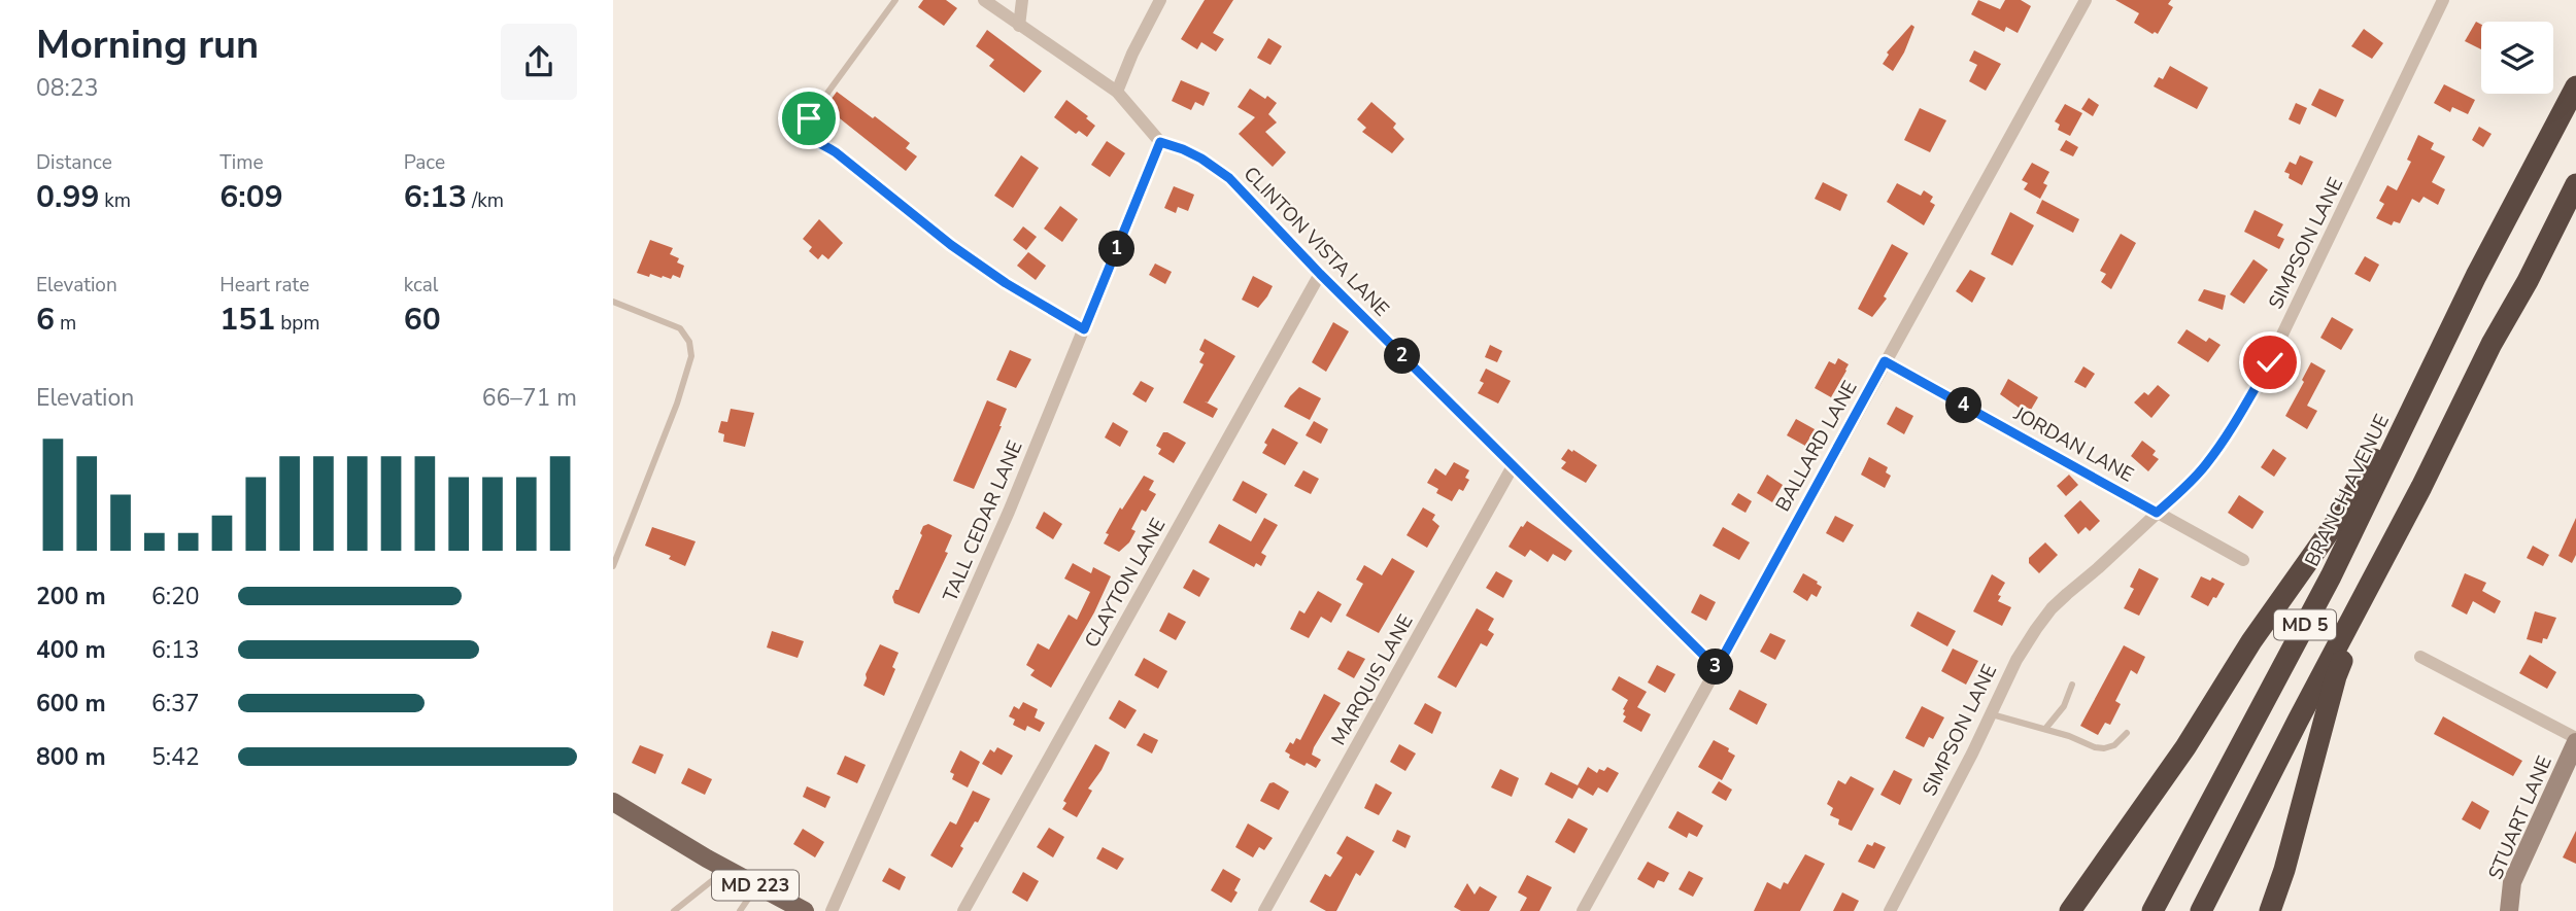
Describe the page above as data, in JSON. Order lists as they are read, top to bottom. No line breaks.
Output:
{"streets":{"highway":["BRANCH AVENUE","MD 5"],"main road":["MD 223"],"street":["CLINTON VISTA LANE","SIMPSON LANE","JORDAN LANE","BALLARD LANE","TALL CEDAR LANE","CLAYTON LANE","MARQUIS LANE","STUART LANE"]},"crossings":[["CLINTON VISTA LANE","BALLARD LANE"],["CLINTON VISTA LANE","TALL CEDAR LANE"],["CLINTON VISTA LANE","CLAYTON LANE"],["CLINTON VISTA LANE","MARQUIS LANE"],["SIMPSON LANE","JORDAN LANE"],["JORDAN LANE","BALLARD LANE"]],"page":{"heading":["Morning run","08:23"],"stats":[["Distance","0.99 km"],["Time","6:09"],["Pace","6:13 /km"],["Elevation","6 m"],["Heart rate","151 bpm"],["kcal","60"]],"pins":["1","2","4","3"],"chart":["Elevation","66–71 m"],"list":[{"name":"200 m","note":"6:20"},{"name":"400 m","note":"6:13"},{"name":"600 m","note":"6:37"},{"name":"800 m","note":"5:42"}]}}
